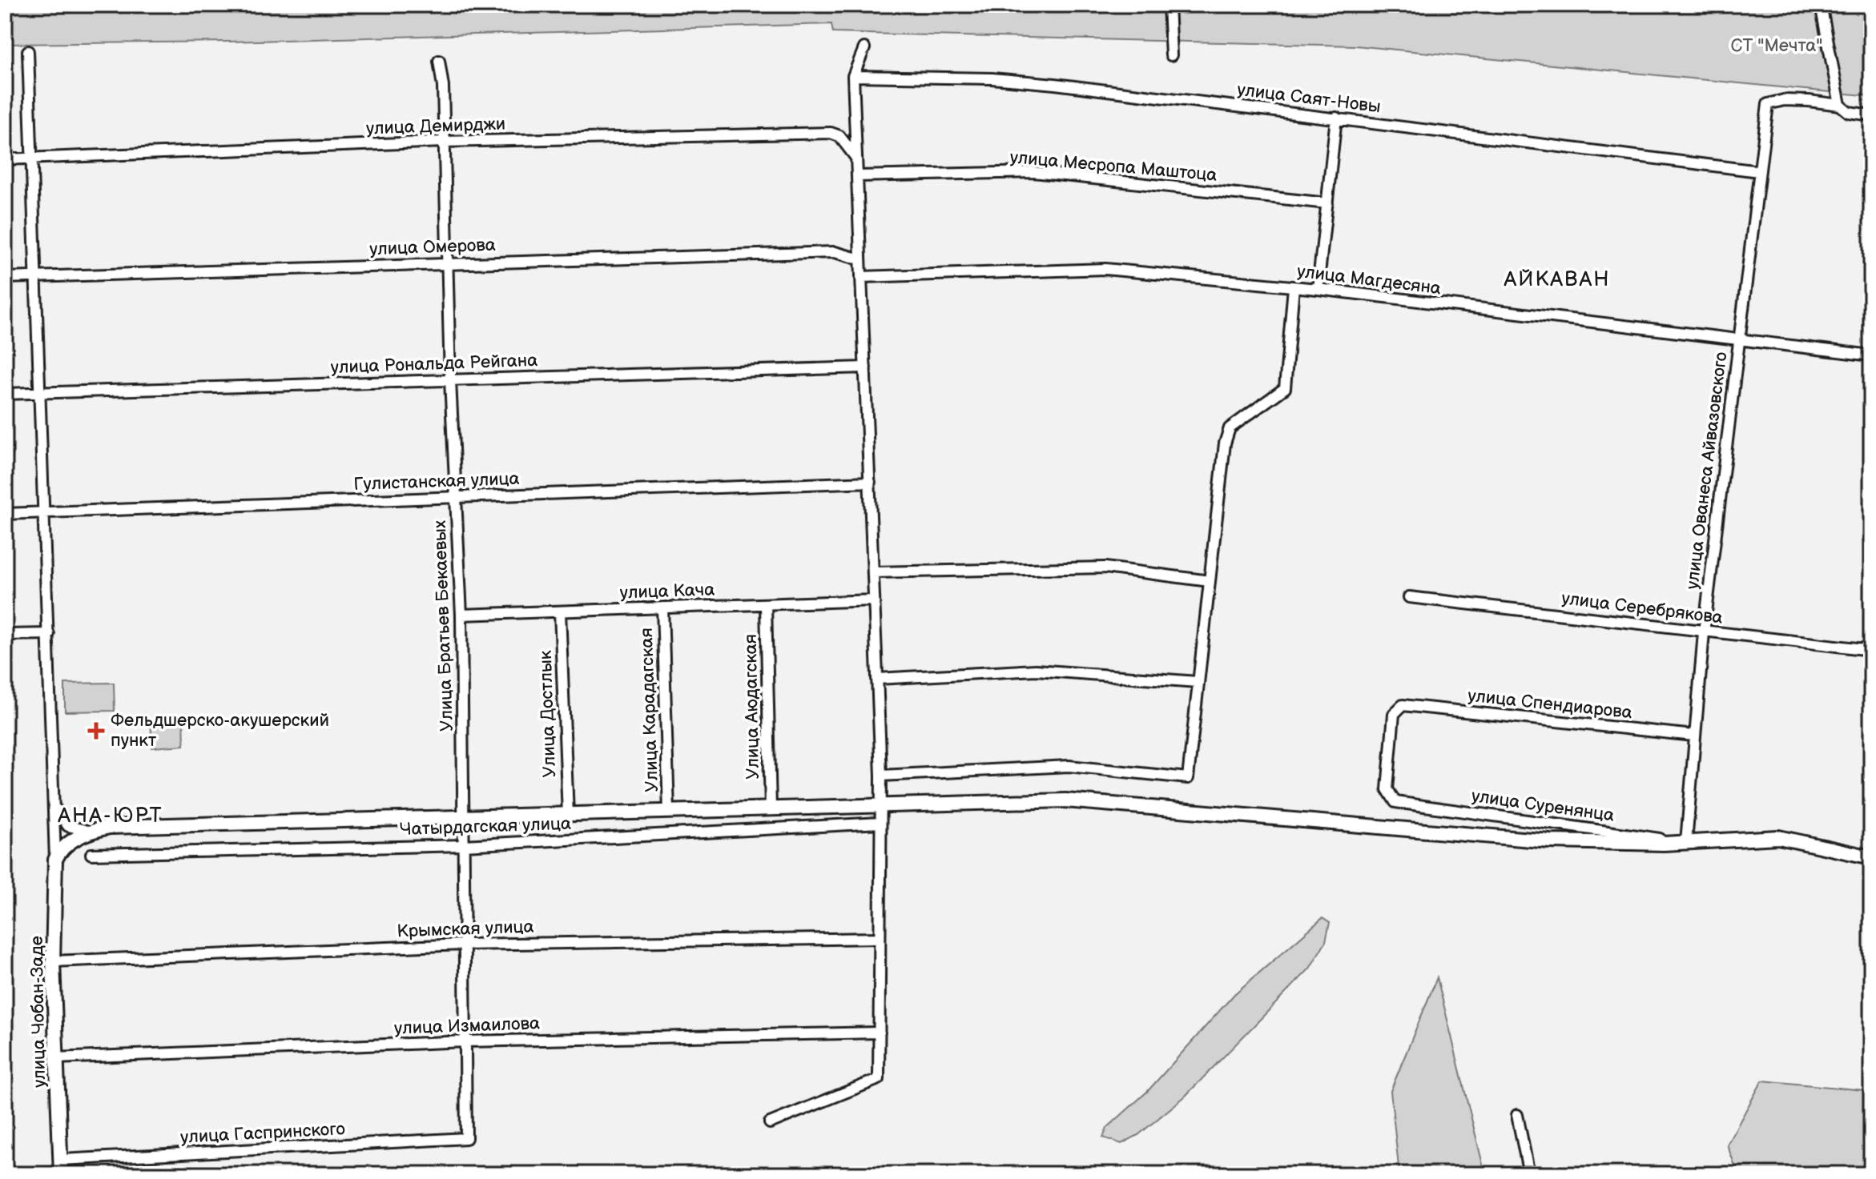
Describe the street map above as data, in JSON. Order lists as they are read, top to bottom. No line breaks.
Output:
{"streets":{"main road":["улица Чобан-Заде"],"street":["улица Саят-Новы","улица Демирджи","улица Месропа Маштоца","улица Омерова","улица Магдесяна","улица Рональда Рейгана","улица Ованеса Айвазовского","Гулистанская улица","улица Кача","улица Серебрякова","Улица Братьев Бекаевых","улица Спендиарова","Улица Аюдагская","Улица Карадагская","Улица Достлык","улица Суренянца","Чатырдагская улица","Крымская улица","улица Измаилова","улица Гаспринского"]},"crossings":[["улица Саят-Новы","улица Ованеса Айвазовского"],["улица Демирджи","Улица Братьев Бекаевых"],["улица Омерова","Улица Братьев Бекаевых"],["улица Магдесяна","улица Ованеса Айвазовского"],["улица Рональда Рейгана","Улица Братьев Бекаевых"],["улица Ованеса Айвазовского","улица Серебрякова"],["улица Ованеса Айвазовского","улица Спендиарова"],["улица Ованеса Айвазовского","улица Суренянца"],["Гулистанская улица","Улица Братьев Бекаевых"],["улица Кача","Улица Братьев Бекаевых"],["улица Кача","Улица Аюдагская"],["улица Кача","Улица Карадагская"],["улица Кача","Улица Достлык"],["Улица Братьев Бекаевых","Чатырдагская улица"],["Улица Братьев Бекаевых","Крымская улица"],["Улица Братьев Бекаевых","улица Измаилова"],["Улица Братьев Бекаевых","улица Гаспринского"],["улица Спендиарова","улица Суренянца"],["Крымская улица","улица Чобан-Заде"],["улица Чобан-Заде","улица Измаилова"],["улица Чобан-Заде","улица Гаспринского"]],"districts":["АЙКАВАН","АНА-ЮРТ"],"parks":["СТ \"Мечта\""],"places":{"health":["Фельдшерско-акушерский пункт"]}}
